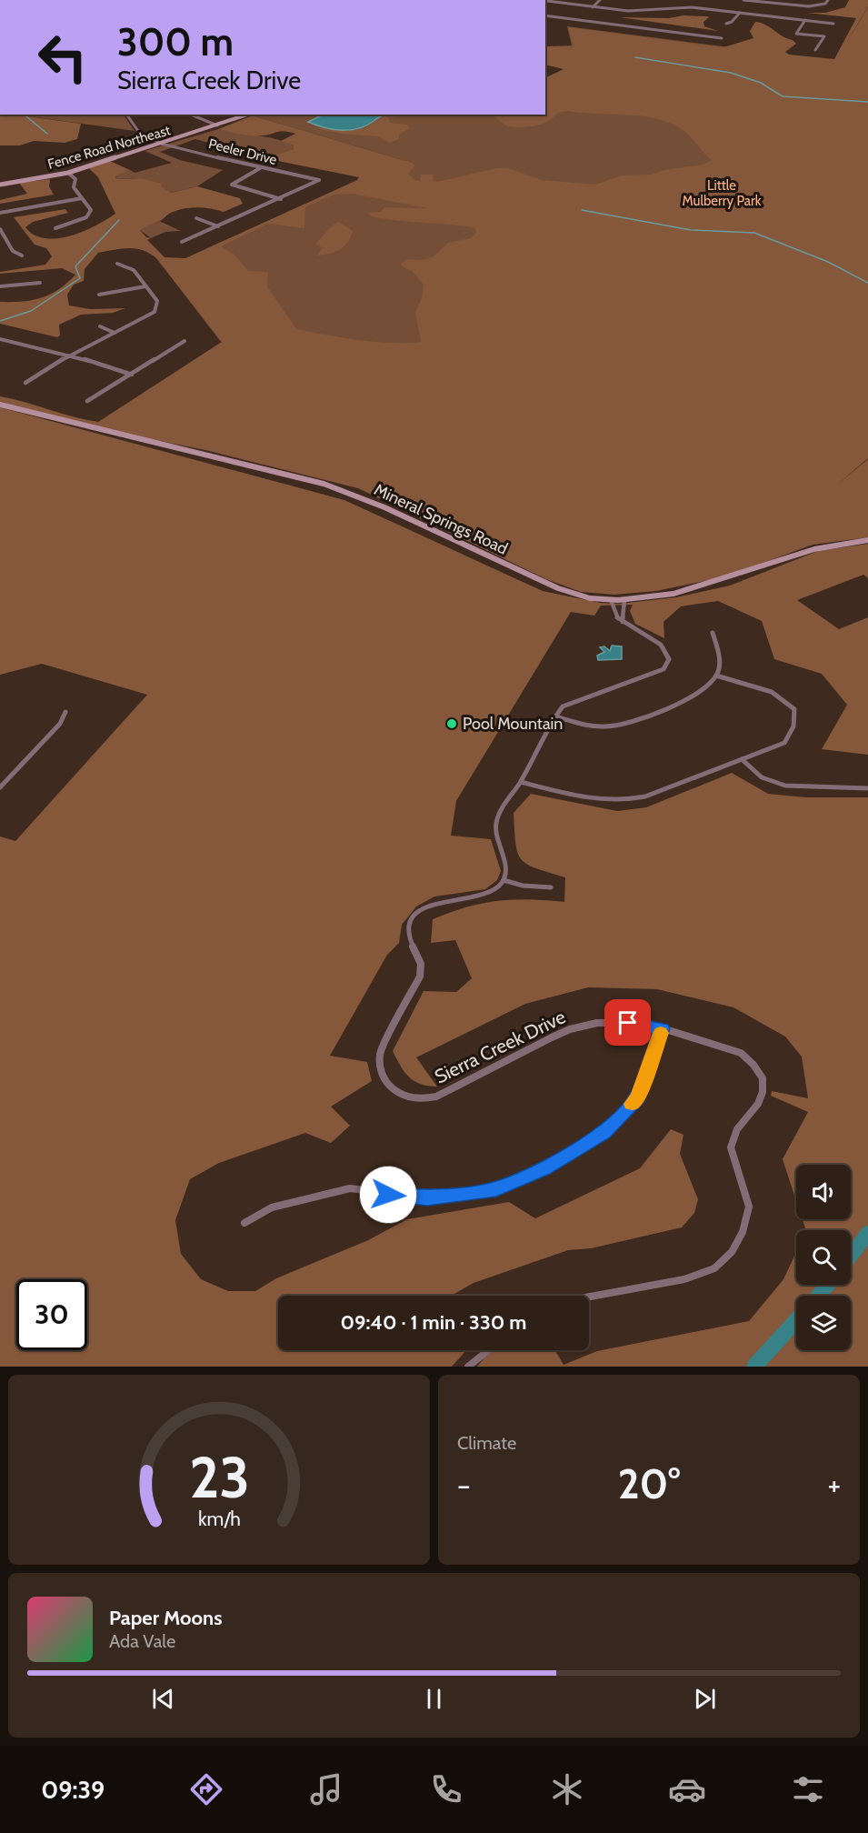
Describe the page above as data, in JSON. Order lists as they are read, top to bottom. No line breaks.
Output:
{"streets":{"street":["Fence Road Northeast","Peeler Drive","Mineral Springs Road","Sierra Creek Drive"]},"crossings":[["Fence Road Northeast","Peeler Drive"]],"parks":["Little Mulberry Park"],"places":["Pool Mountain"],"page":{"turn":["300 m","Sierra Creek Drive"],"limit":"30","trip":"09:40 · 1 min · 330 m","tile":"Climate","heat":["−","20°","+"],"song":["Paper Moons","Ada Vale"],"tabs":"09:39","gauge":["23","km/h"]}}
